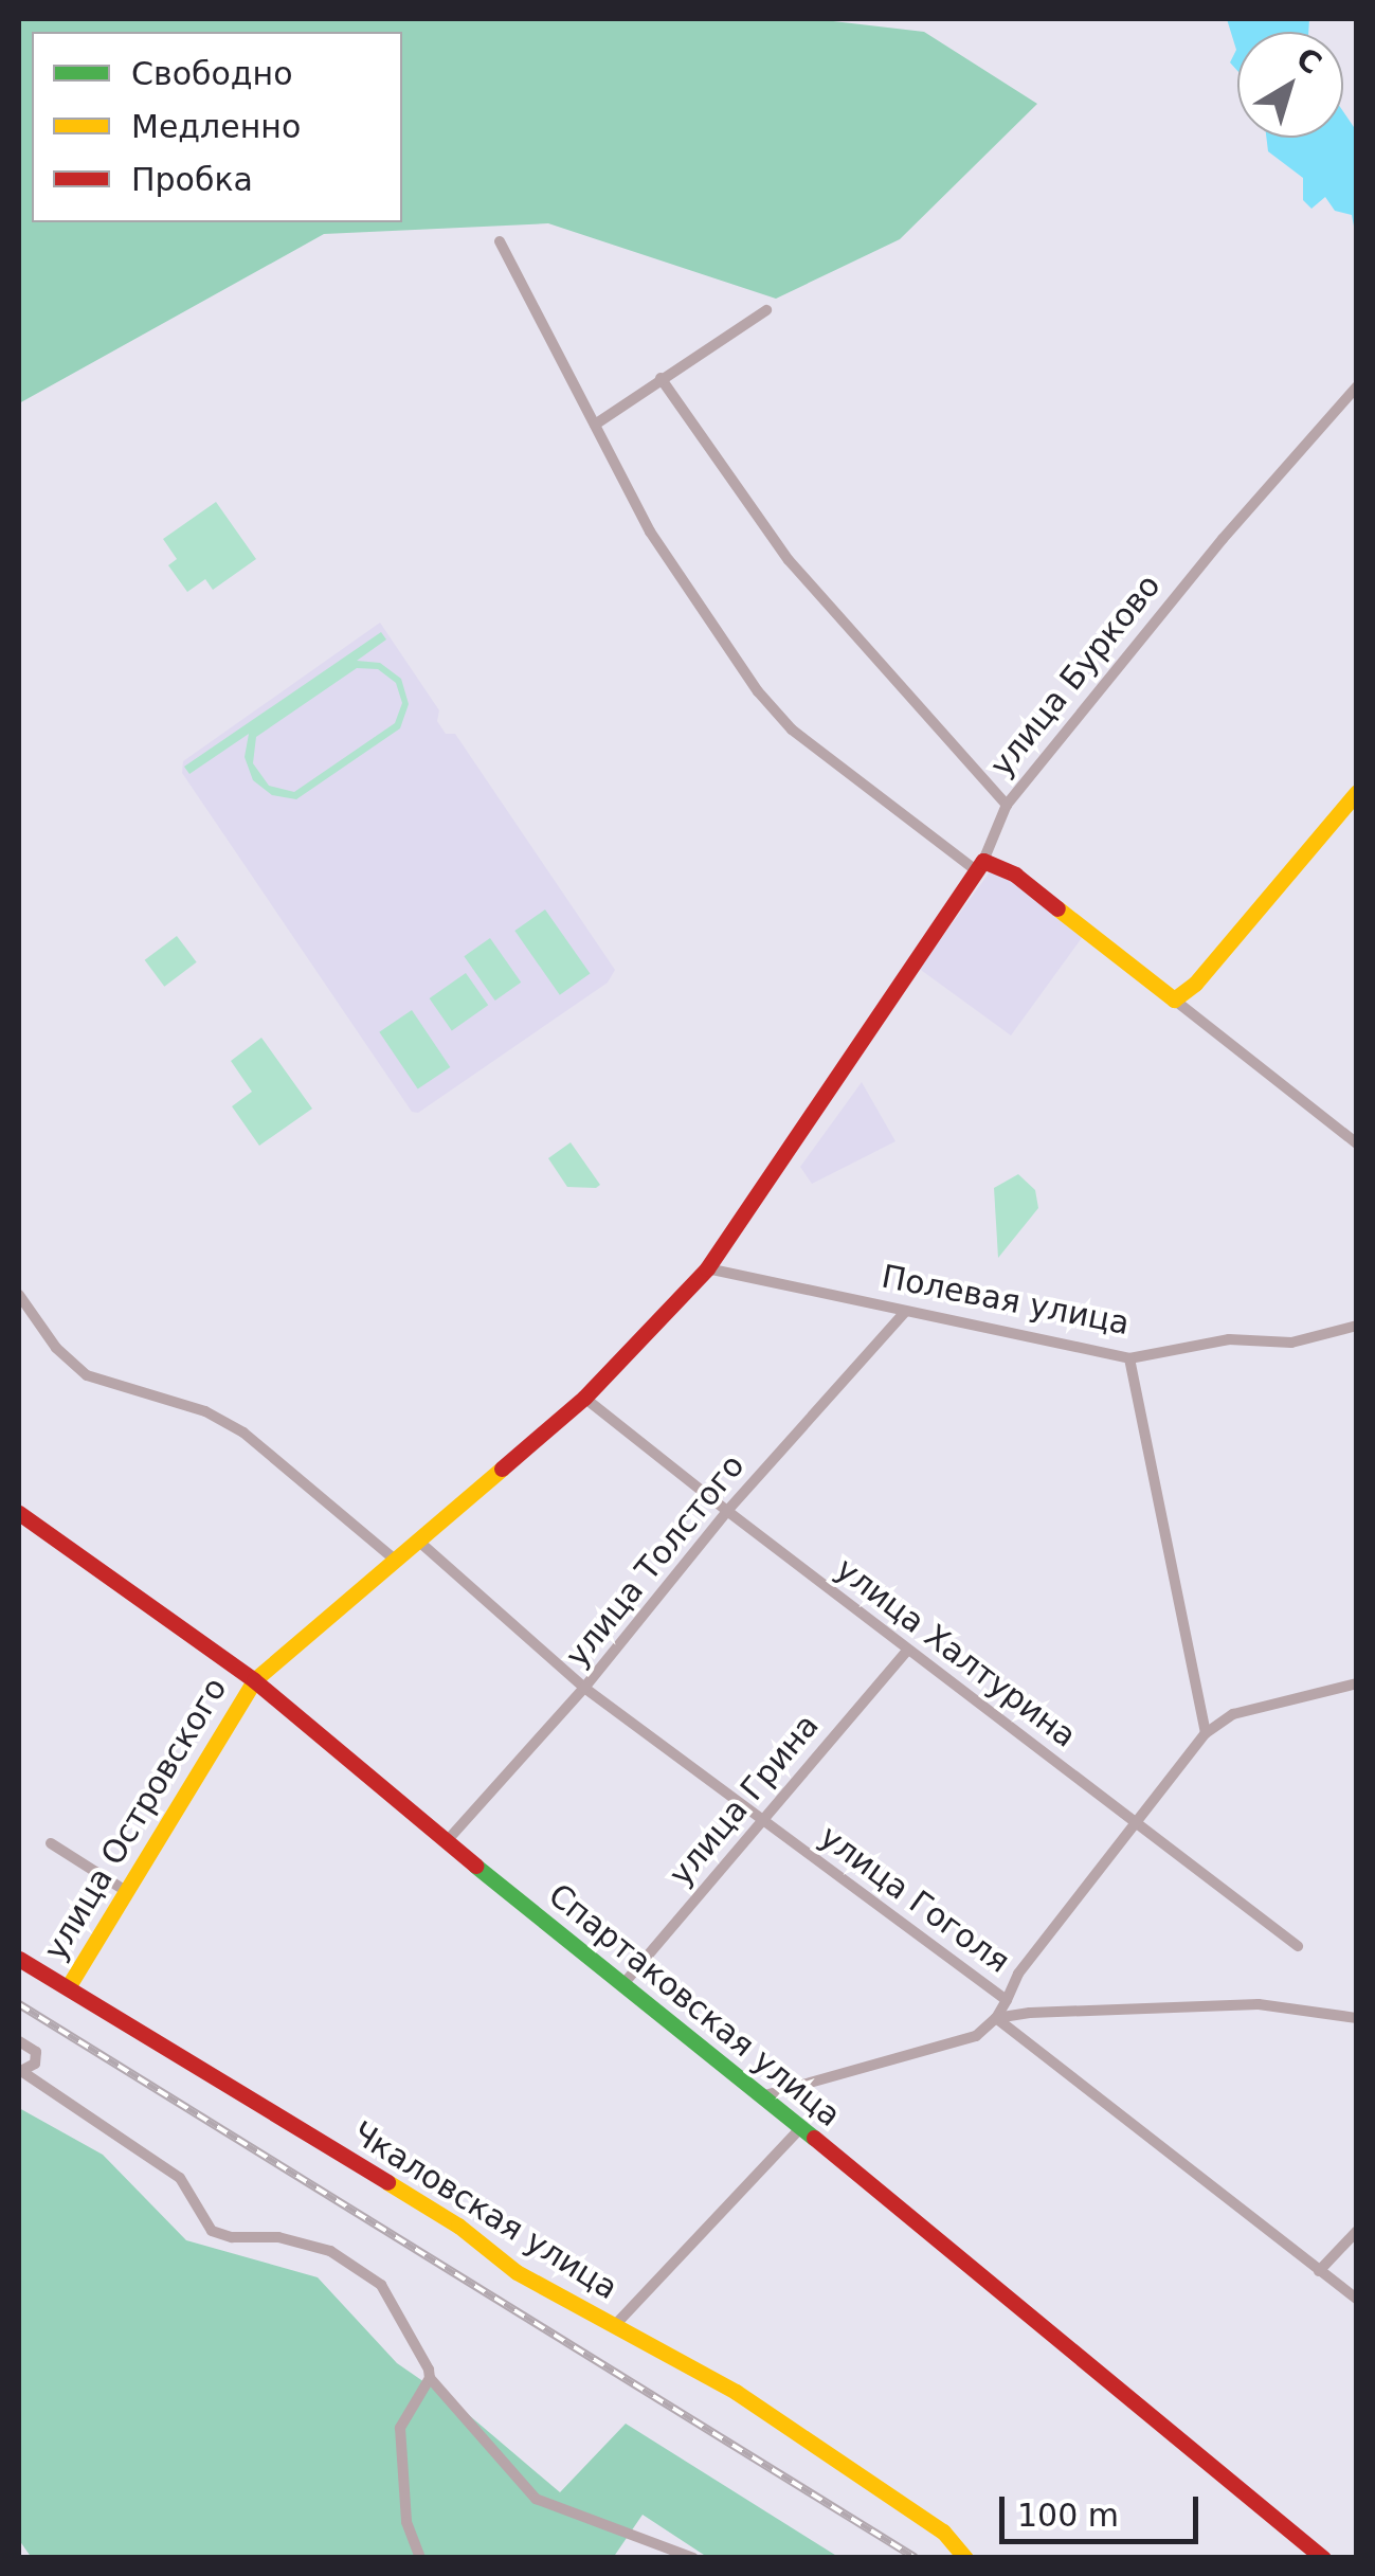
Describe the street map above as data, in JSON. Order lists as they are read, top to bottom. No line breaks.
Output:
{"streets":{"street":["улица Бурково","Полевая улица","улица Толстого","улица Халтурина","улица Грина","улица Островского","улица Гоголя","Спартаковская улица","Чкаловская улица"]},"crossings":[["Полевая улица","улица Толстого"],["улица Толстого","улица Халтурина"],["улица Толстого","улица Гоголя"],["улица Толстого","Спартаковская улица"],["улица Халтурина","улица Грина"],["улица Грина","улица Гоголя"],["улица Грина","Спартаковская улица"],["улица Островского","Спартаковская улица"],["улица Островского","Чкаловская улица"]],"legend":["Свободно","Медленно","Пробка"],"scale_bar":"100 m","north":"top right"}
